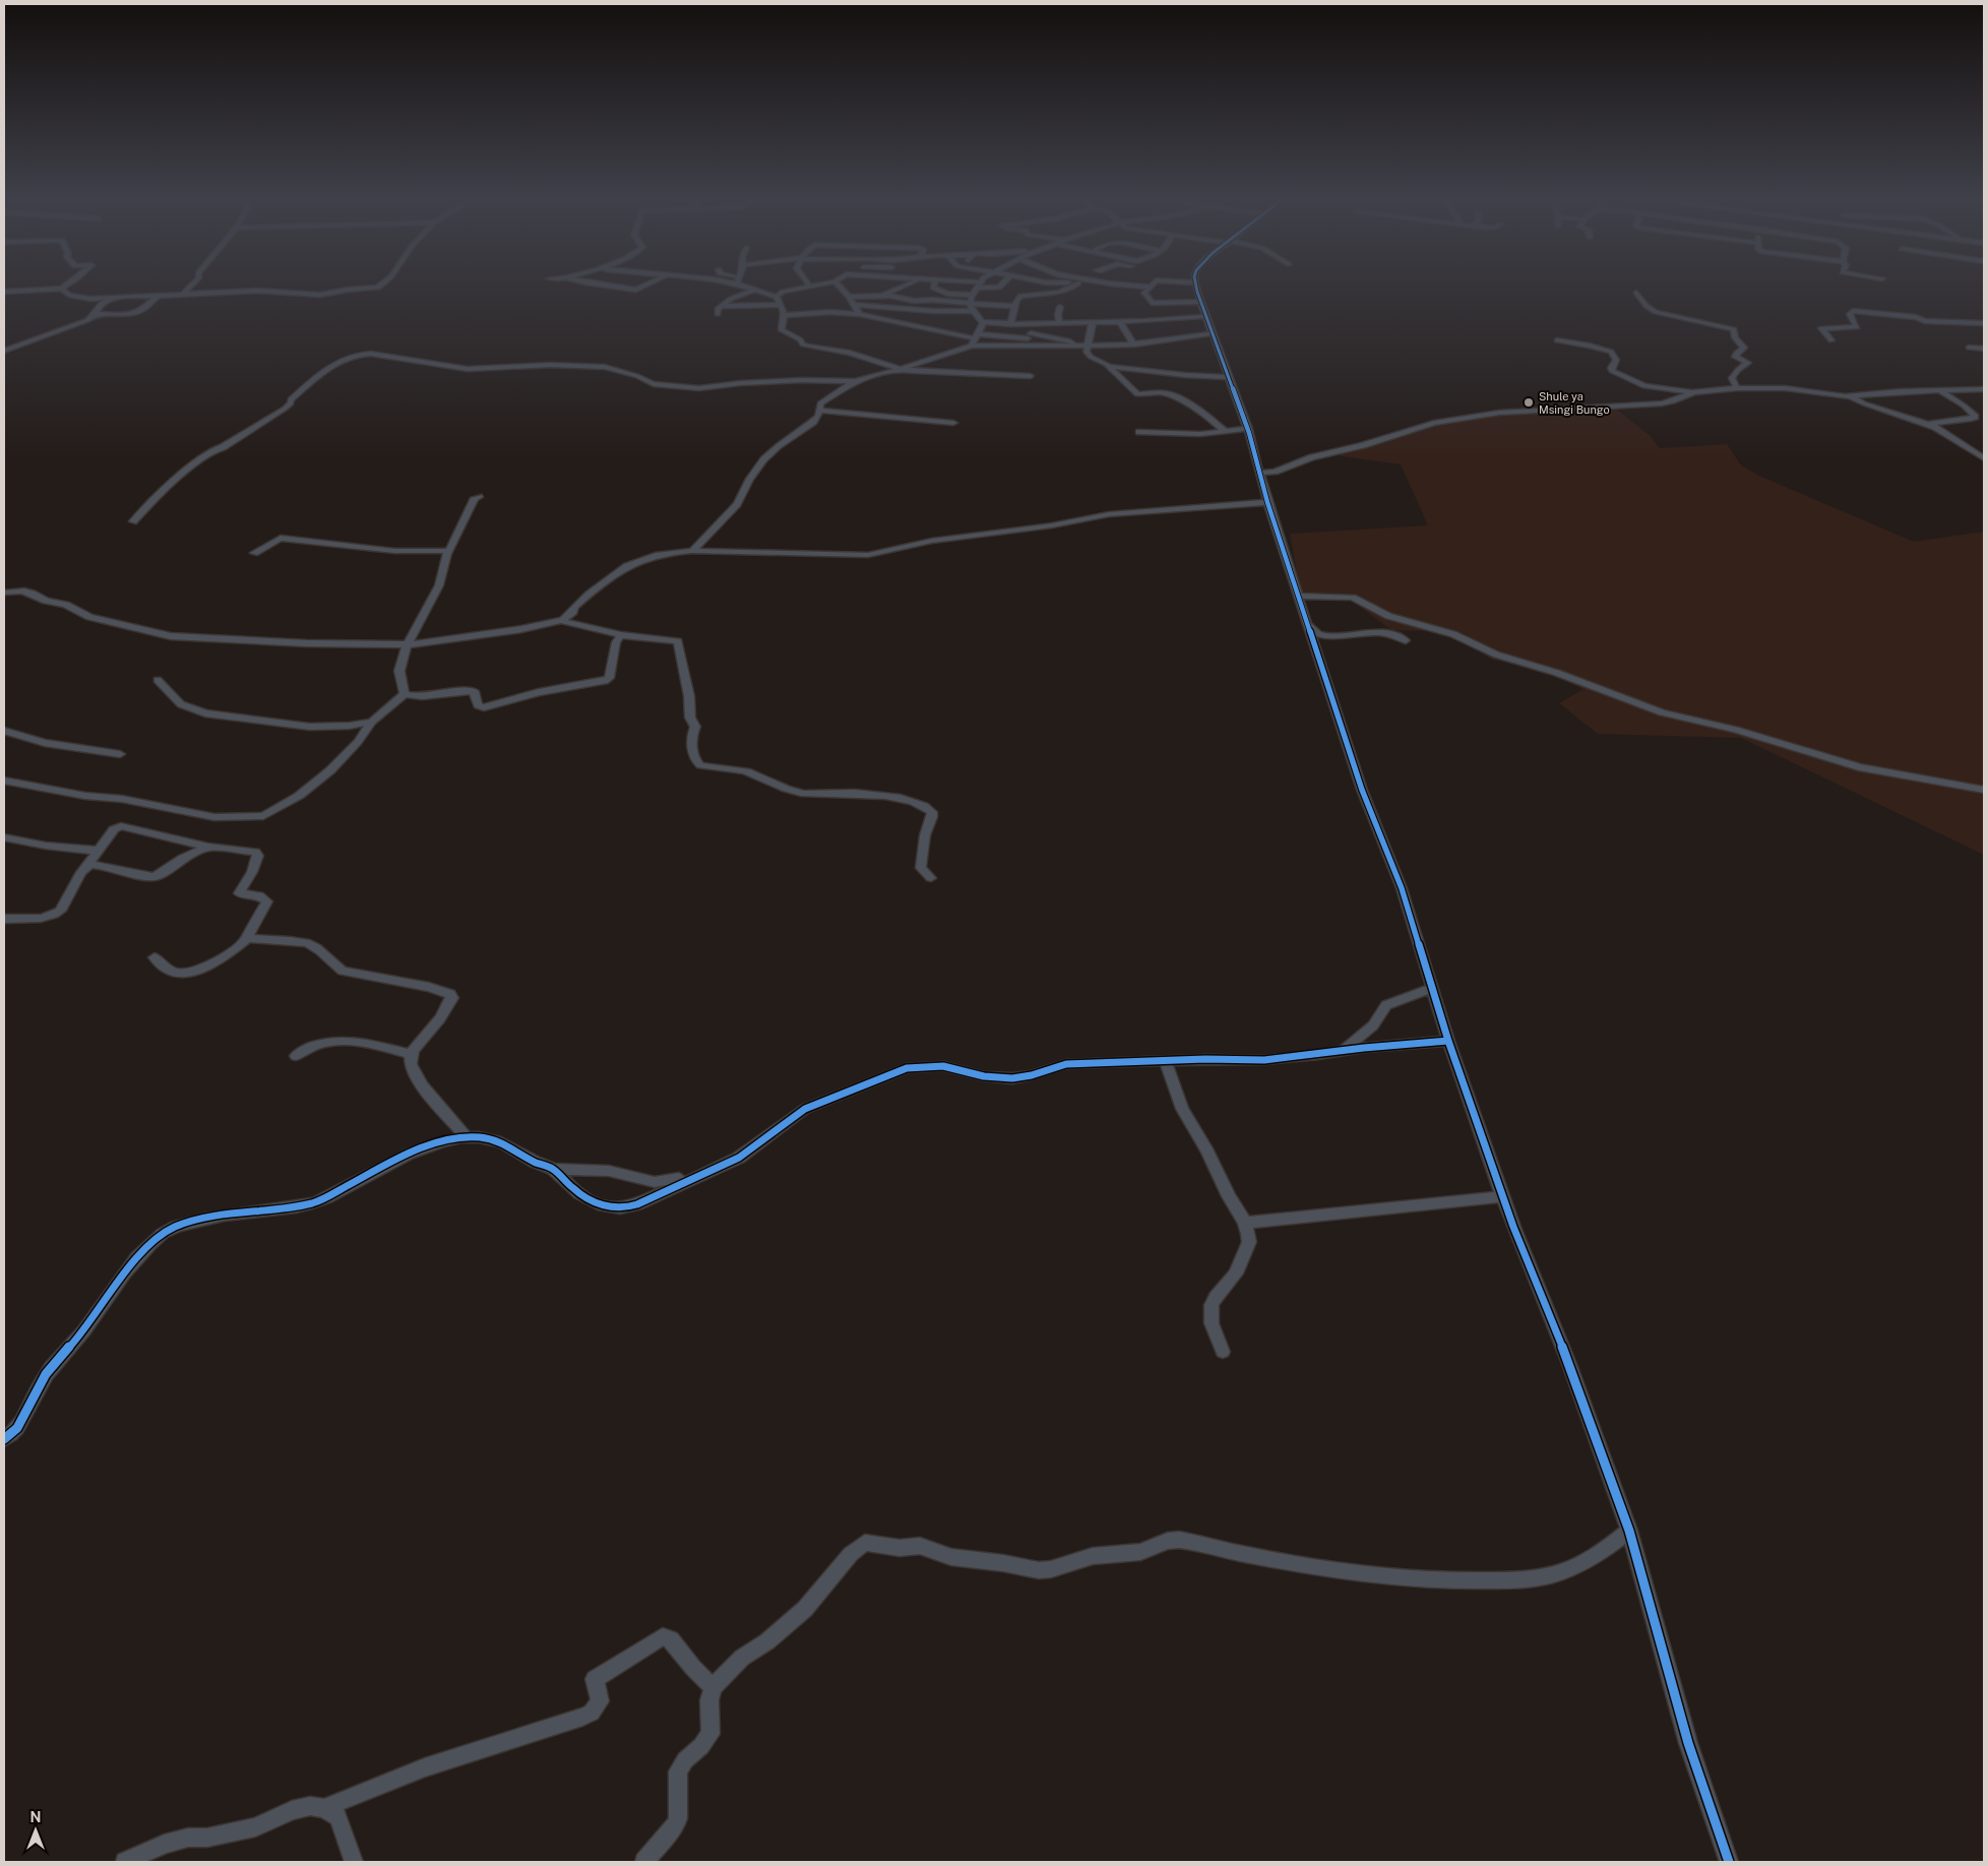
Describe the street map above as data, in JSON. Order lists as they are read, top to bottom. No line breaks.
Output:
{"places":["Shule ya Msingi Bungo"],"north":"top"}
